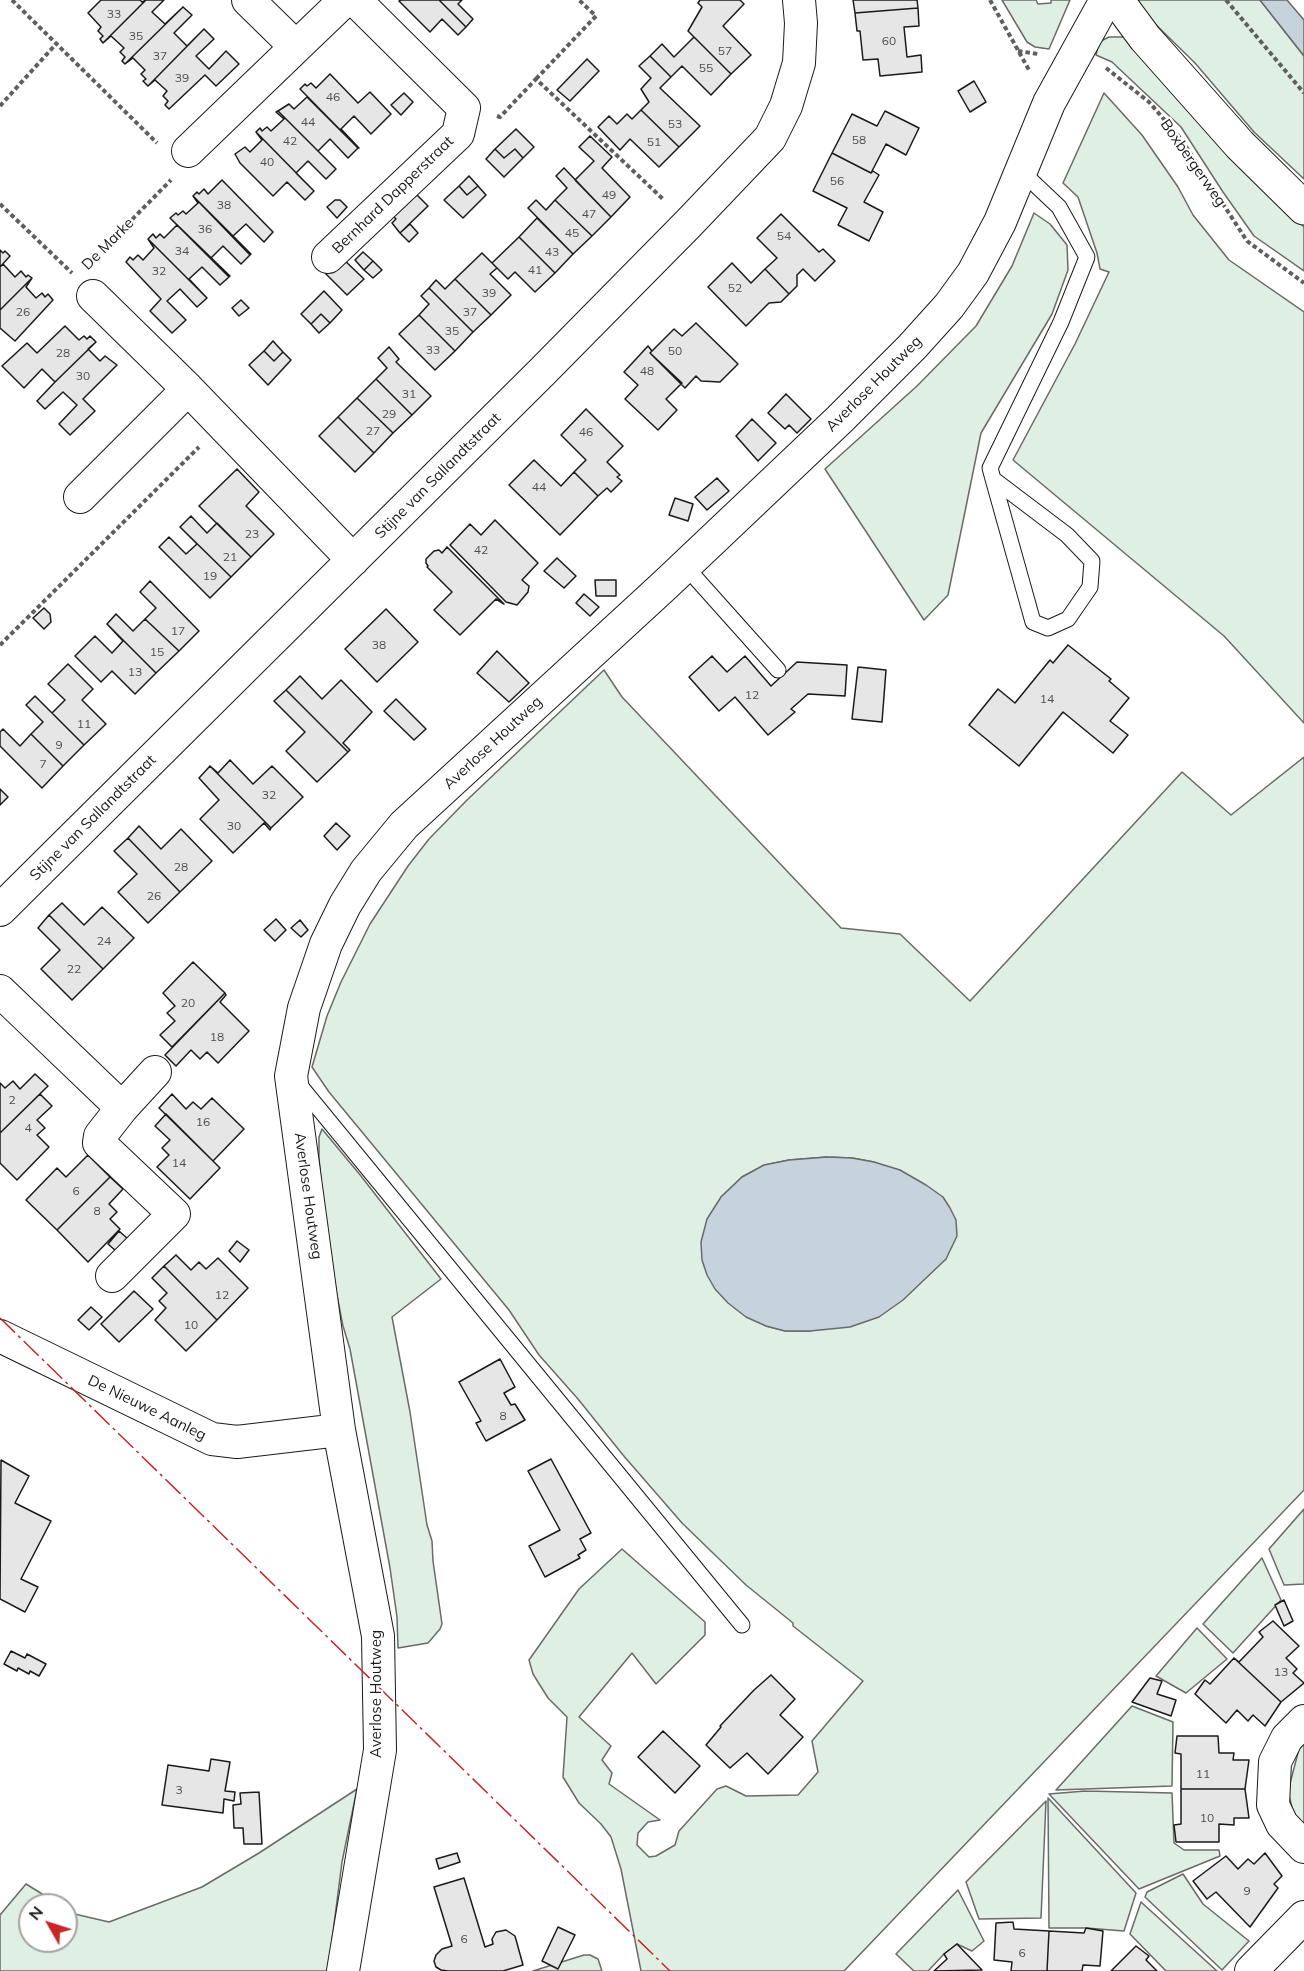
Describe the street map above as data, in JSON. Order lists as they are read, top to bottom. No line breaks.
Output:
{"streets":{"street":["Bernhard Dapperstraat","De Marke","Averlose Houtweg","Stijne van Sallandtstraat","De Nieuwe Aanleg"],"path":["Boxbergerweg"]},"crossings":[["Boxbergerweg","Averlose Houtweg"],["De Marke","Stijne van Sallandtstraat"],["Averlose Houtweg","De Nieuwe Aanleg"]],"house_numbers":["33","35","60","57","37","55","39","46","44","53","58","42","51","40","56","49","38","47","36","45","54","34","43","41","32","52","39","26","37","35","33","50","28","48","30","31","29","27","46","44","23","42","21","19","17","38","15","13","12","14","11","9","7","32","30","28","26","24","22","20","18","2","16","4","14","6","8","12","10","8","13","11","3","10","9","6","6"],"north":"top left"}
